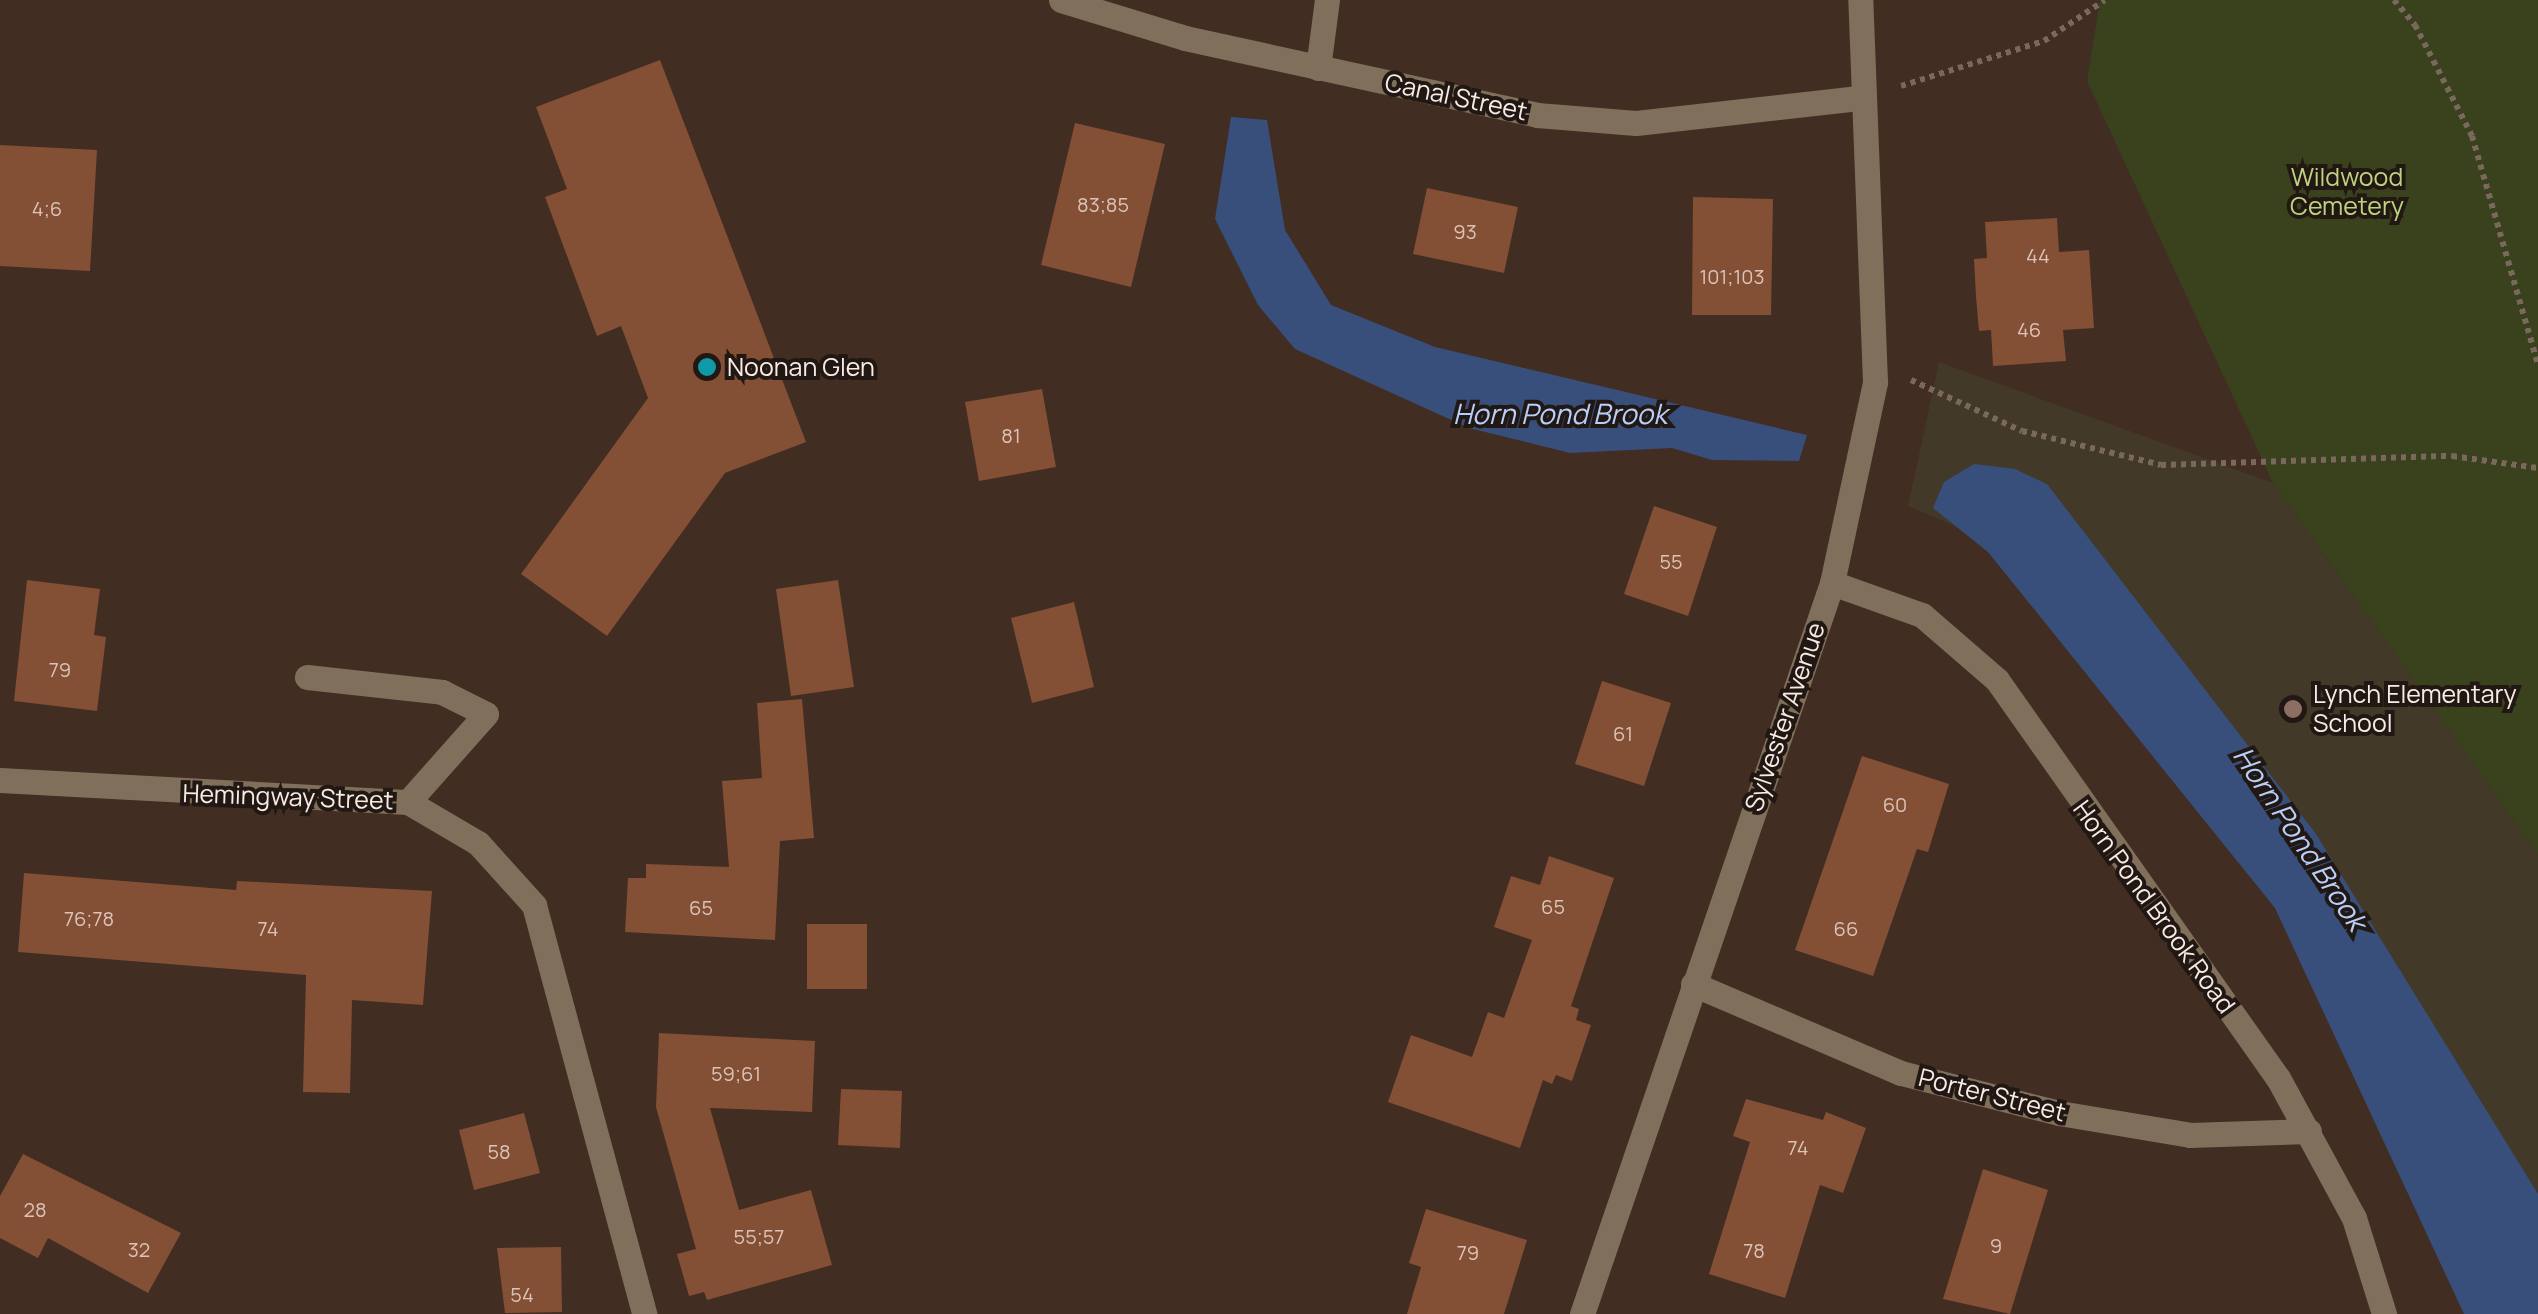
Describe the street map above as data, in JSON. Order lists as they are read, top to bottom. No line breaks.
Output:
{"streets":{"street":["Canal Street","Sylvester Avenue","Hemingway Street","Horn Pond Brook Road","Porter Street"]},"crossings":[["Canal Street","Sylvester Avenue"],["Sylvester Avenue","Horn Pond Brook Road"],["Sylvester Avenue","Porter Street"],["Horn Pond Brook Road","Porter Street"]],"water":["Horn Pond Brook"],"parks":["Wildwood Cemetery"],"places":["Noonan Glen","Lynch Elementary School"],"house_numbers":["83;85","4;6","93","44","101;103","46","81","55","79","61","60","65","65","76;78","74","66","59;61","74","58","28","55;57","9","32","78","79","54"]}
